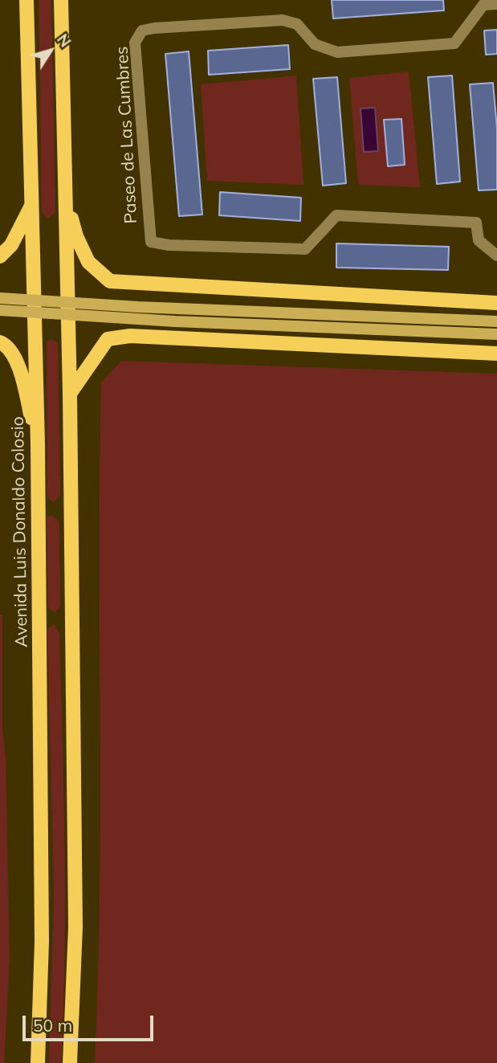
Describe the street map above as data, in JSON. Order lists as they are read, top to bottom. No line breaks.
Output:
{"streets":{"main road":["Avenida Luis Donaldo Colosio"],"street":["Paseo de Las Cumbres"]},"scale_bar":"50 m","north":"top right"}
